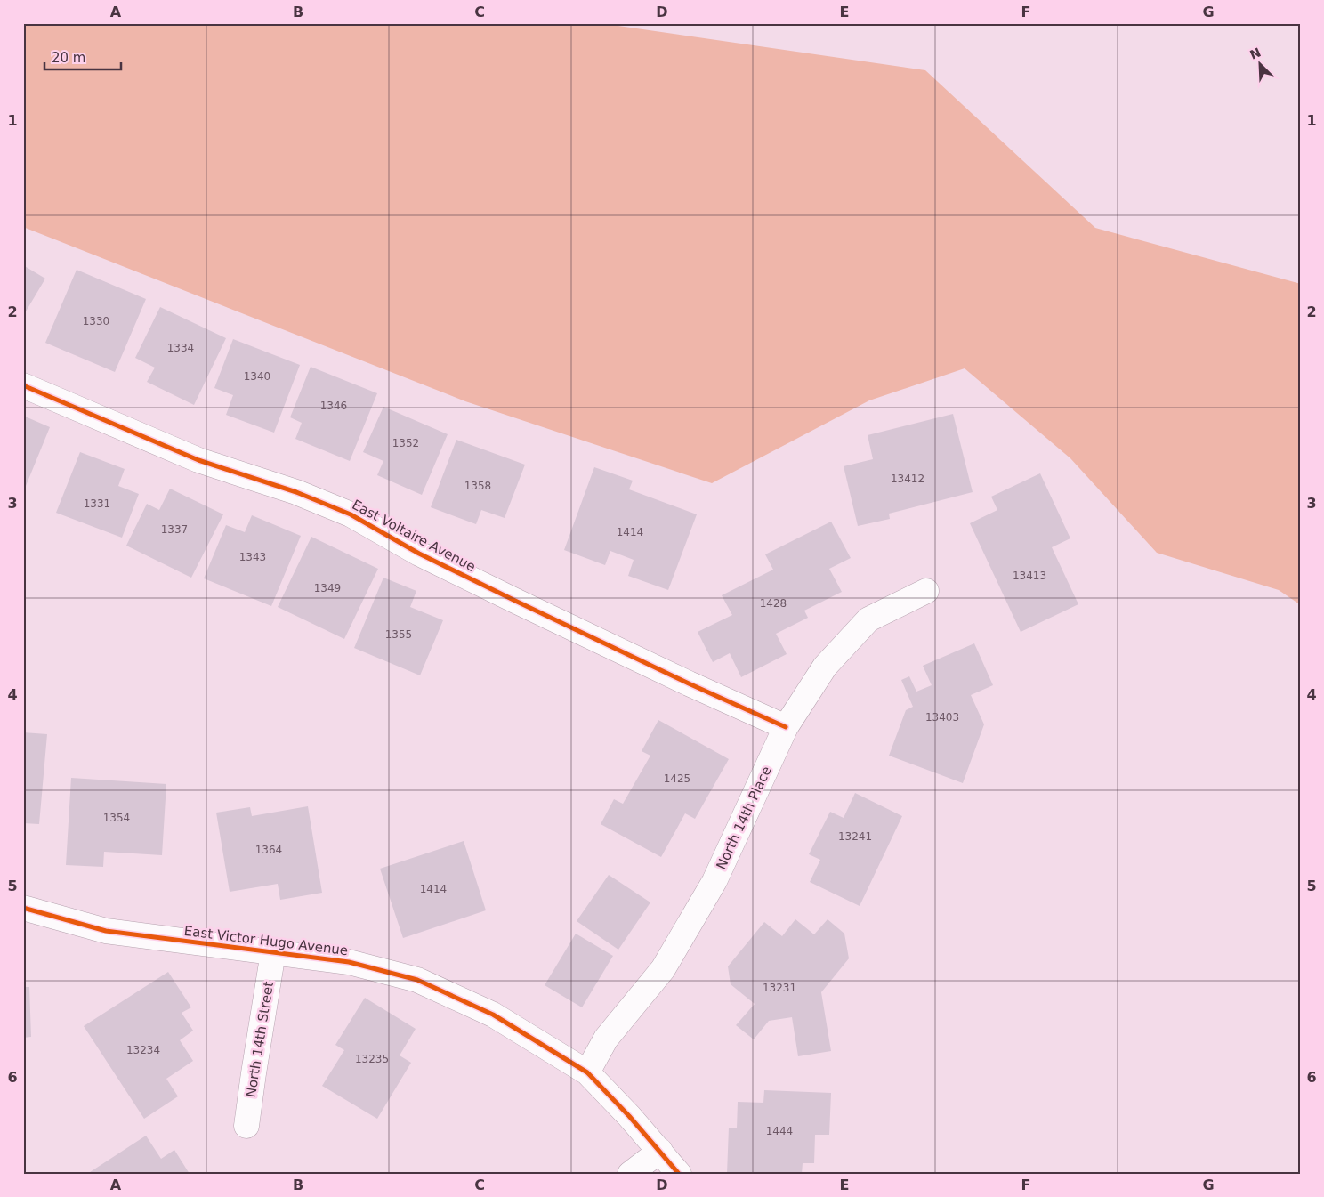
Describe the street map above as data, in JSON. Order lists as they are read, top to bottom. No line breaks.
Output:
{"streets":{"street":["East Voltaire Avenue","North 14th Place","East Victor Hugo Avenue","North 14th Street"]},"crossings":[["East Voltaire Avenue","North 14th Place"],["North 14th Place","East Victor Hugo Avenue"],["East Victor Hugo Avenue","North 14th Street"]],"house_numbers":["1330","1334","1340","1346","1352","13412","1358","1331","1337","1414","1343","13413","1349","1428","1355","13403","1425","1354","13241","1364","1414","13231","13234","13235","1444"],"scale_bar":"20 m","north":"top left","grid":{"columns":["A","B","C","D","E","F","G"],"rows":["1","2","3","4","5","6"]}}
